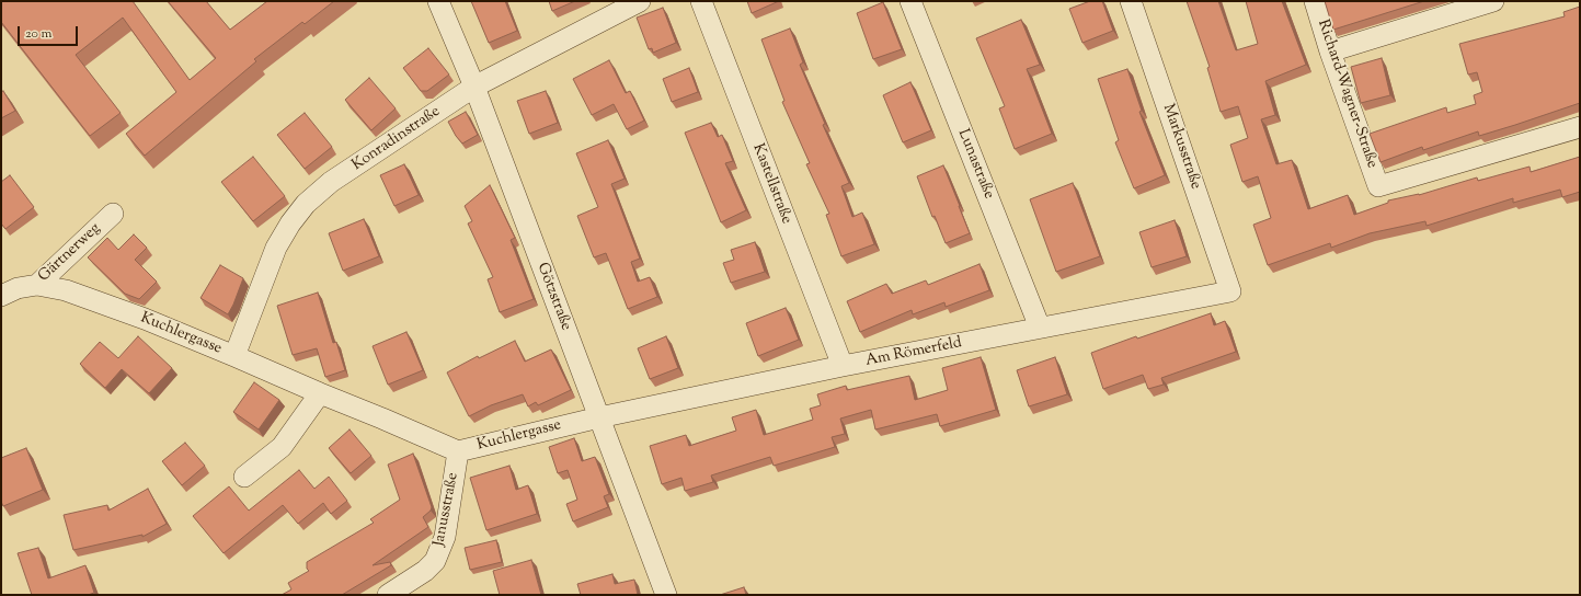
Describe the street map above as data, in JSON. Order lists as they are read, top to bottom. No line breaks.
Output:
{"streets":{"street":["Richard-Wagner-Straße","Konradinstraße","Markusstraße","Lunastraße","Kastellstraße","Gärtnerweg","Götzstraße","Kuchlergasse","Am Römerfeld","Janusstraße"]},"crossings":[["Konradinstraße","Götzstraße"],["Konradinstraße","Kuchlergasse"],["Markusstraße","Am Römerfeld"],["Lunastraße","Am Römerfeld"],["Kastellstraße","Am Römerfeld"],["Gärtnerweg","Kuchlergasse"],["Götzstraße","Kuchlergasse"],["Götzstraße","Am Römerfeld"],["Kuchlergasse","Am Römerfeld"],["Kuchlergasse","Janusstraße"]],"scale_bar":"20 m"}
